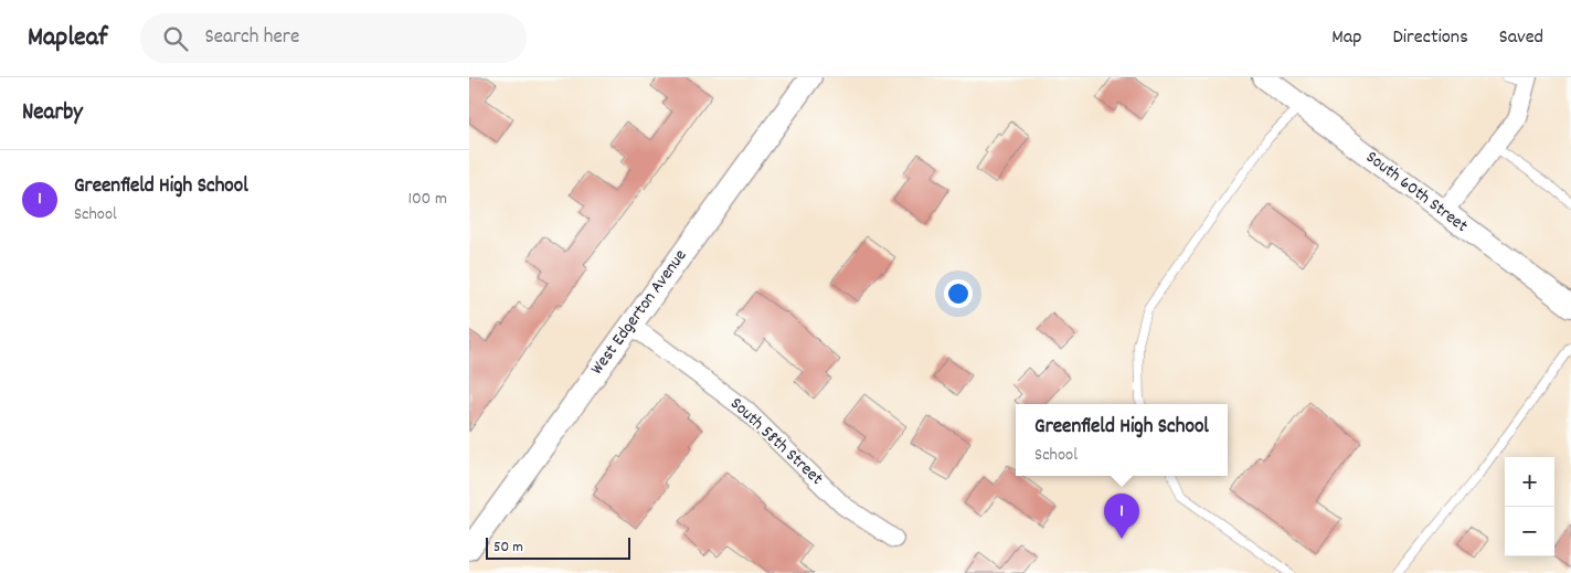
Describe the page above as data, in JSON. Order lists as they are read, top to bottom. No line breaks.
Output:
{"streets":{"street":["South 60th Street","West Edgerton Avenue","South 58th Street"]},"crossings":[["West Edgerton Avenue","South 58th Street"]],"scale_bar":"50 m","page":{"header":"Mapleaf","search":"Search here","nav":["Map","Directions","Saved"],"heading":"Nearby","list":[{"mark":"1","name":"Greenfield High School","note":"School","value":"100 m"}],"popup":["Greenfield High School","School"],"map_buttons":["+","−"],"pins":"1","scale":"50 m"}}
